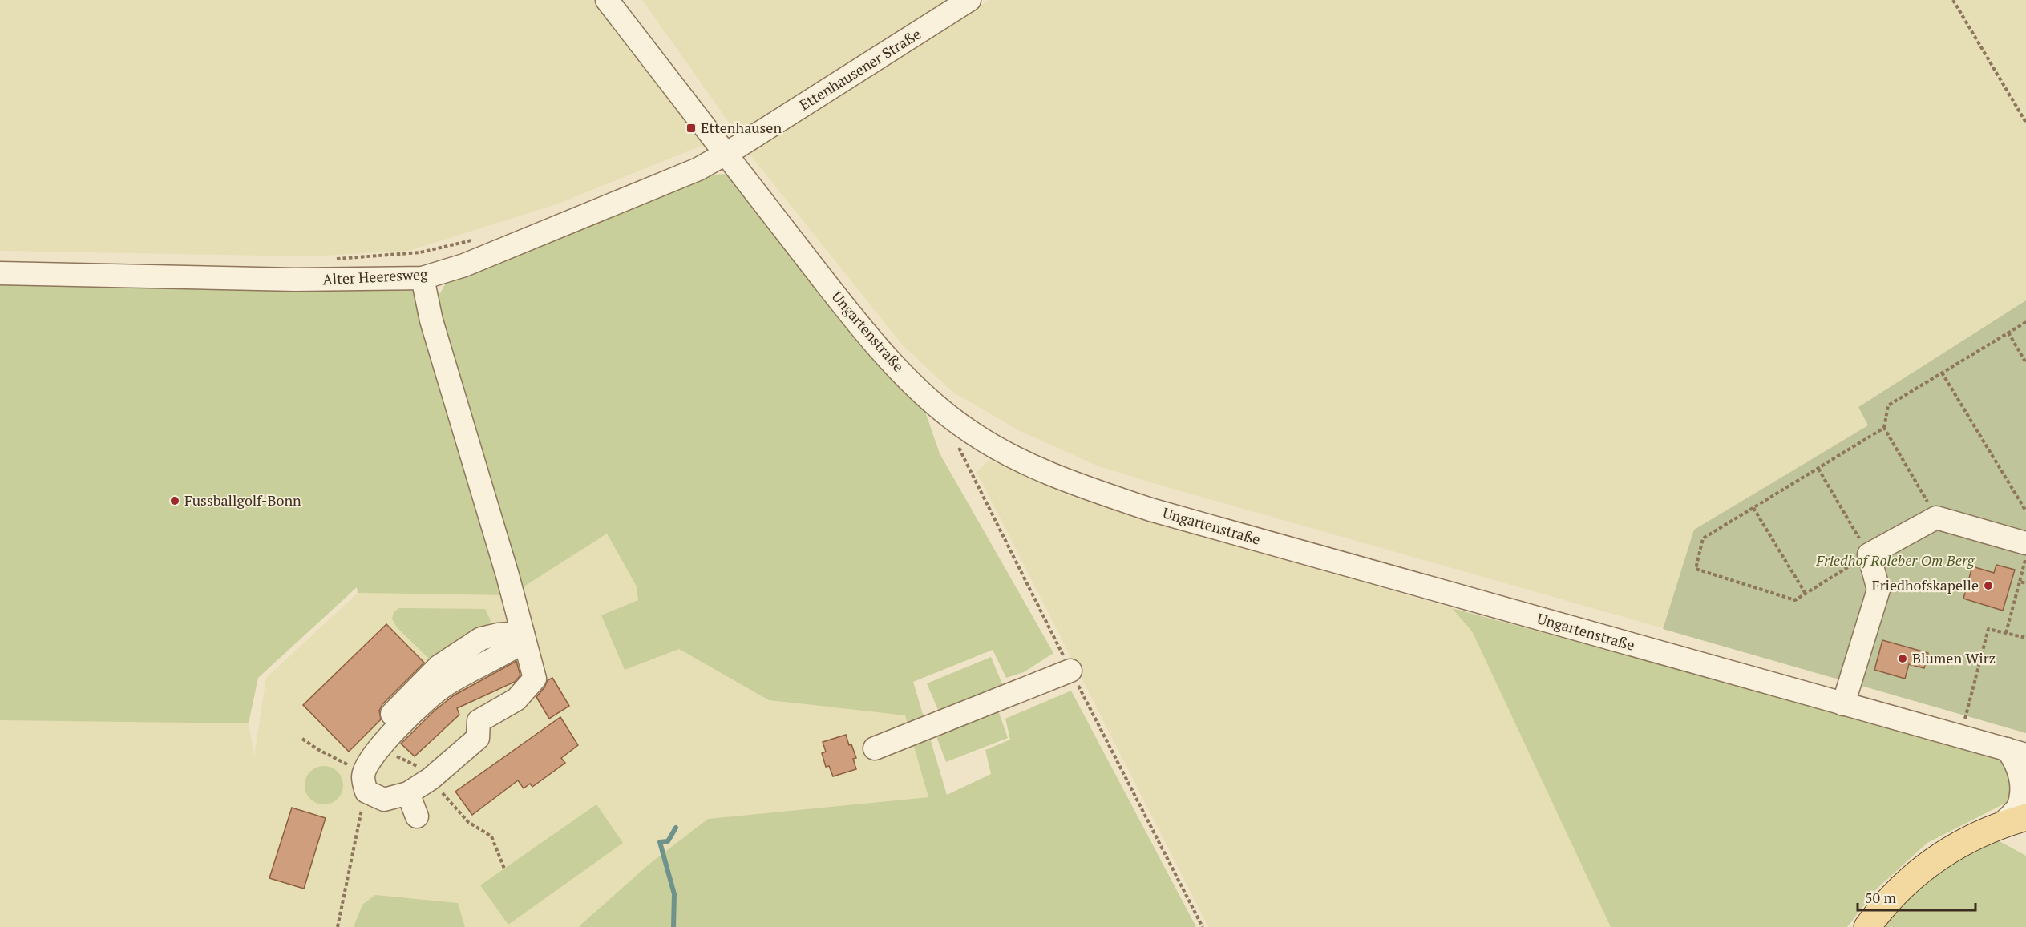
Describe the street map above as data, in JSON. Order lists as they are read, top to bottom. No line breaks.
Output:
{"streets":{"street":["Ettenhausener Straße","Alter Heeresweg","Ungartenstraße"]},"crossings":[["Ettenhausener Straße","Alter Heeresweg"],["Ettenhausener Straße","Ungartenstraße"],["Alter Heeresweg","Ungartenstraße"]],"parks":["Friedhof Roleber Om Berg"],"places":{"transit":["Ettenhausen"],"other":["Fussballgolf-Bonn","Friedhofskapelle","Blumen Wirz"]},"scale_bar":"50 m"}
